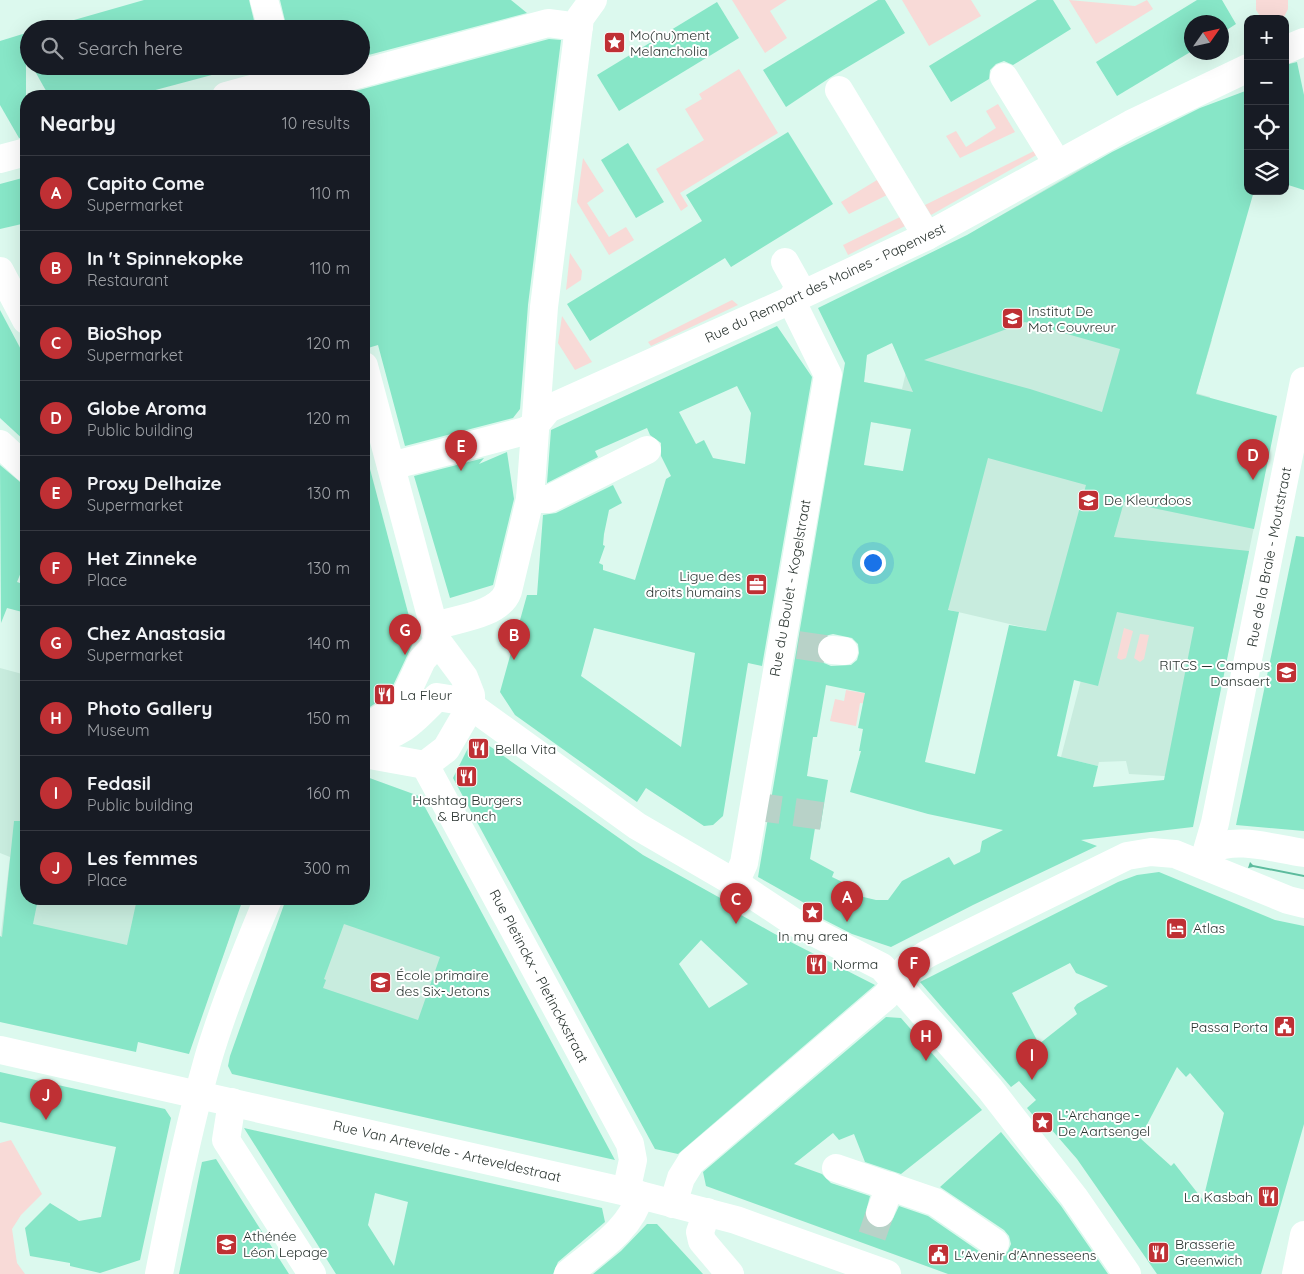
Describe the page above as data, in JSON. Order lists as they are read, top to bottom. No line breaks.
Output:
{"streets":{"street":["Rue du Rempart des Moines - Papenvest","Rue de la Braie - Moutstraat","Rue du Boulet - Kogelstraat","Rue Pletinckx - Pletinckxstraat","Rue Van Artevelde - Arteveldestraat"]},"crossings":[["Rue du Rempart des Moines - Papenvest","Rue du Boulet - Kogelstraat"],["Rue Pletinckx - Pletinckxstraat","Rue Van Artevelde - Arteveldestraat"]],"places":{"place":["Mo(nu)ment Melancholia","In my area","L’Archange - De Aartsengel"],"school or university":["Institut De Mot Couvreur","De Kleurdoos","RITCS — Campus Dansaert","École primaire des Six-Jetons","Athénée Léon Lepage"],"office":["Ligue des droits humains"],"restaurant":["La Fleur","Bella Vita","Hashtag Burgers & Brunch","Norma","La Kasbah","Brasserie Greenwich"],"hotel":["Atlas"],"public building":["Passa Porta","L'Avenir d'Annesseens"]},"north":"top right","page":{"map_buttons":["+","−"],"search":"Search here","heading":["Nearby","10 results"],"list":[{"mark":"A","name":"Capito Come","note":"Supermarket","value":"110 m"},{"mark":"B","name":"In 't Spinnekopke","note":"Restaurant","value":"110 m"},{"mark":"C","name":"BioShop","note":"Supermarket","value":"120 m"},{"mark":"D","name":"Globe Aroma","note":"Public building","value":"120 m"},{"mark":"E","name":"Proxy Delhaize","note":"Supermarket","value":"130 m"},{"mark":"F","name":"Het Zinneke","note":"Place","value":"130 m"},{"mark":"G","name":"Chez Anastasia","note":"Supermarket","value":"140 m"},{"mark":"H","name":"Photo Gallery","note":"Museum","value":"150 m"},{"mark":"I","name":"Fedasil","note":"Public building","value":"160 m"},{"mark":"J","name":"Les femmes","note":"Place","value":"300 m"}],"pins":["E","D","G","B","A","C","F","H","I","J"]}}
